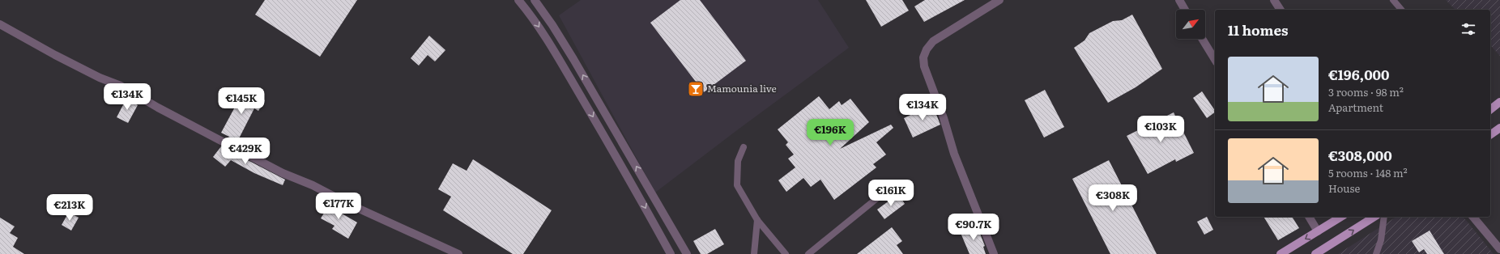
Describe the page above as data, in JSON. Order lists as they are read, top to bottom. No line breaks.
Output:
{"places":{"bar":["Mamounia live"]},"north":"top right","page":{"heading":"11 homes","list":[{"name":"€196,000","note":"3 rooms · 98 m² · Apartment"},{"name":"€308,000","note":"5 rooms · 148 m² · House"}],"price":["€134K","€145K","€134K","€103K","€196K","€429K","€161K","€308K","€177K","€213K","€90.7K"]}}
